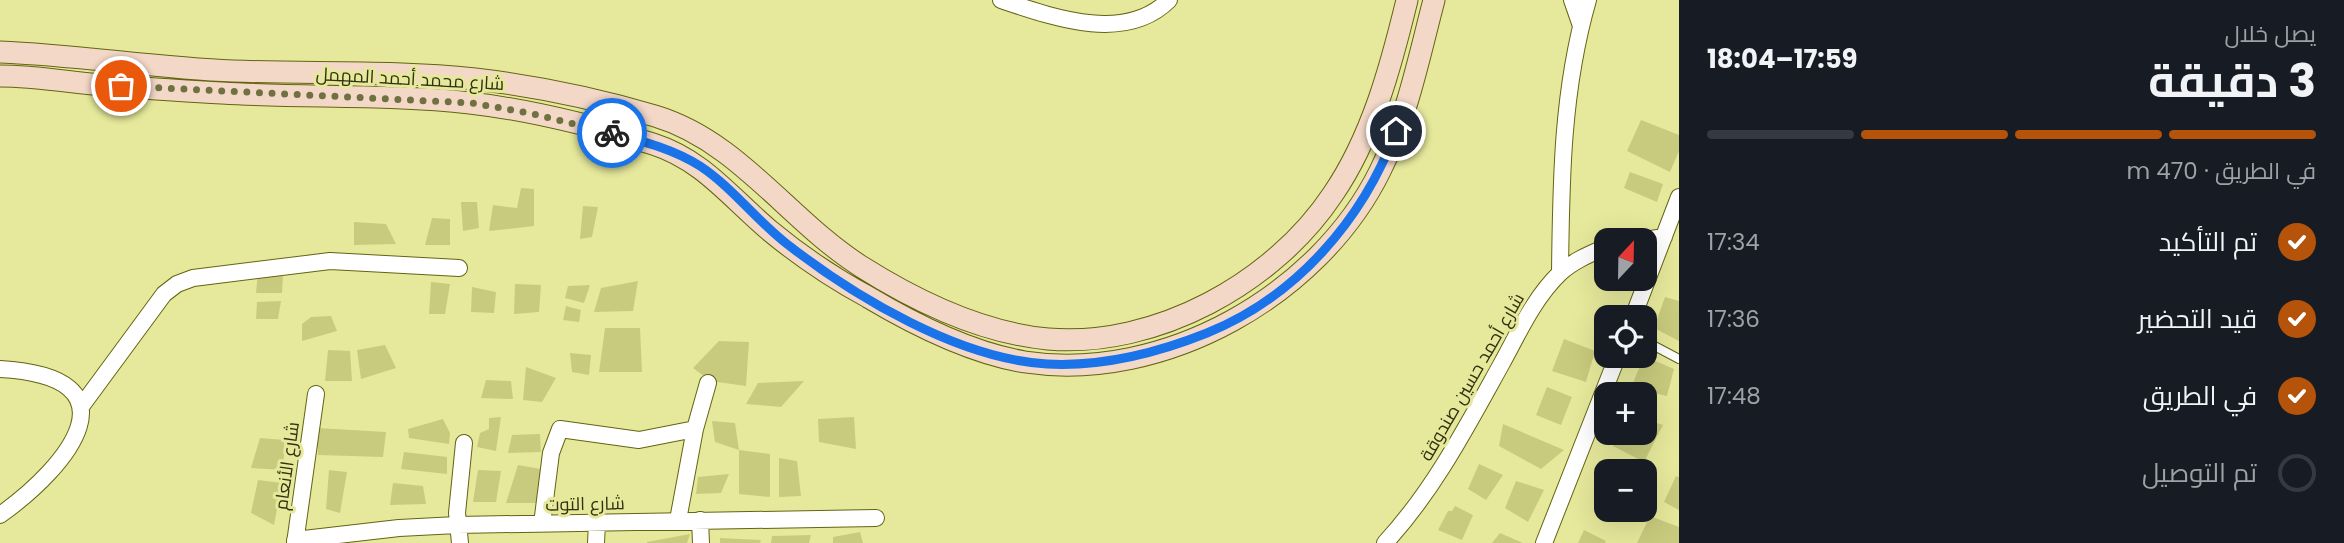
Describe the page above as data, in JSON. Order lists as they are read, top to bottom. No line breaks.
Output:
{"streets":{"main road":["شارع محمد أحمد المهمل"],"street":["شارع أحمد حسين صندوقة","شارع الأنعام","شارع التوت"]},"crossings":[["شارع الأنعام","شارع التوت"]],"north":"top","page":{"heading":["3 دقيقة","يصل خلال","17:59–18:04"],"bar":"في الطريق · 470 m","list":[["تم التأكيد","17:34"],["قيد التحضير","17:36"],["في الطريق","17:48"],"تم التوصيل"],"map_buttons":["+","−"]}}
